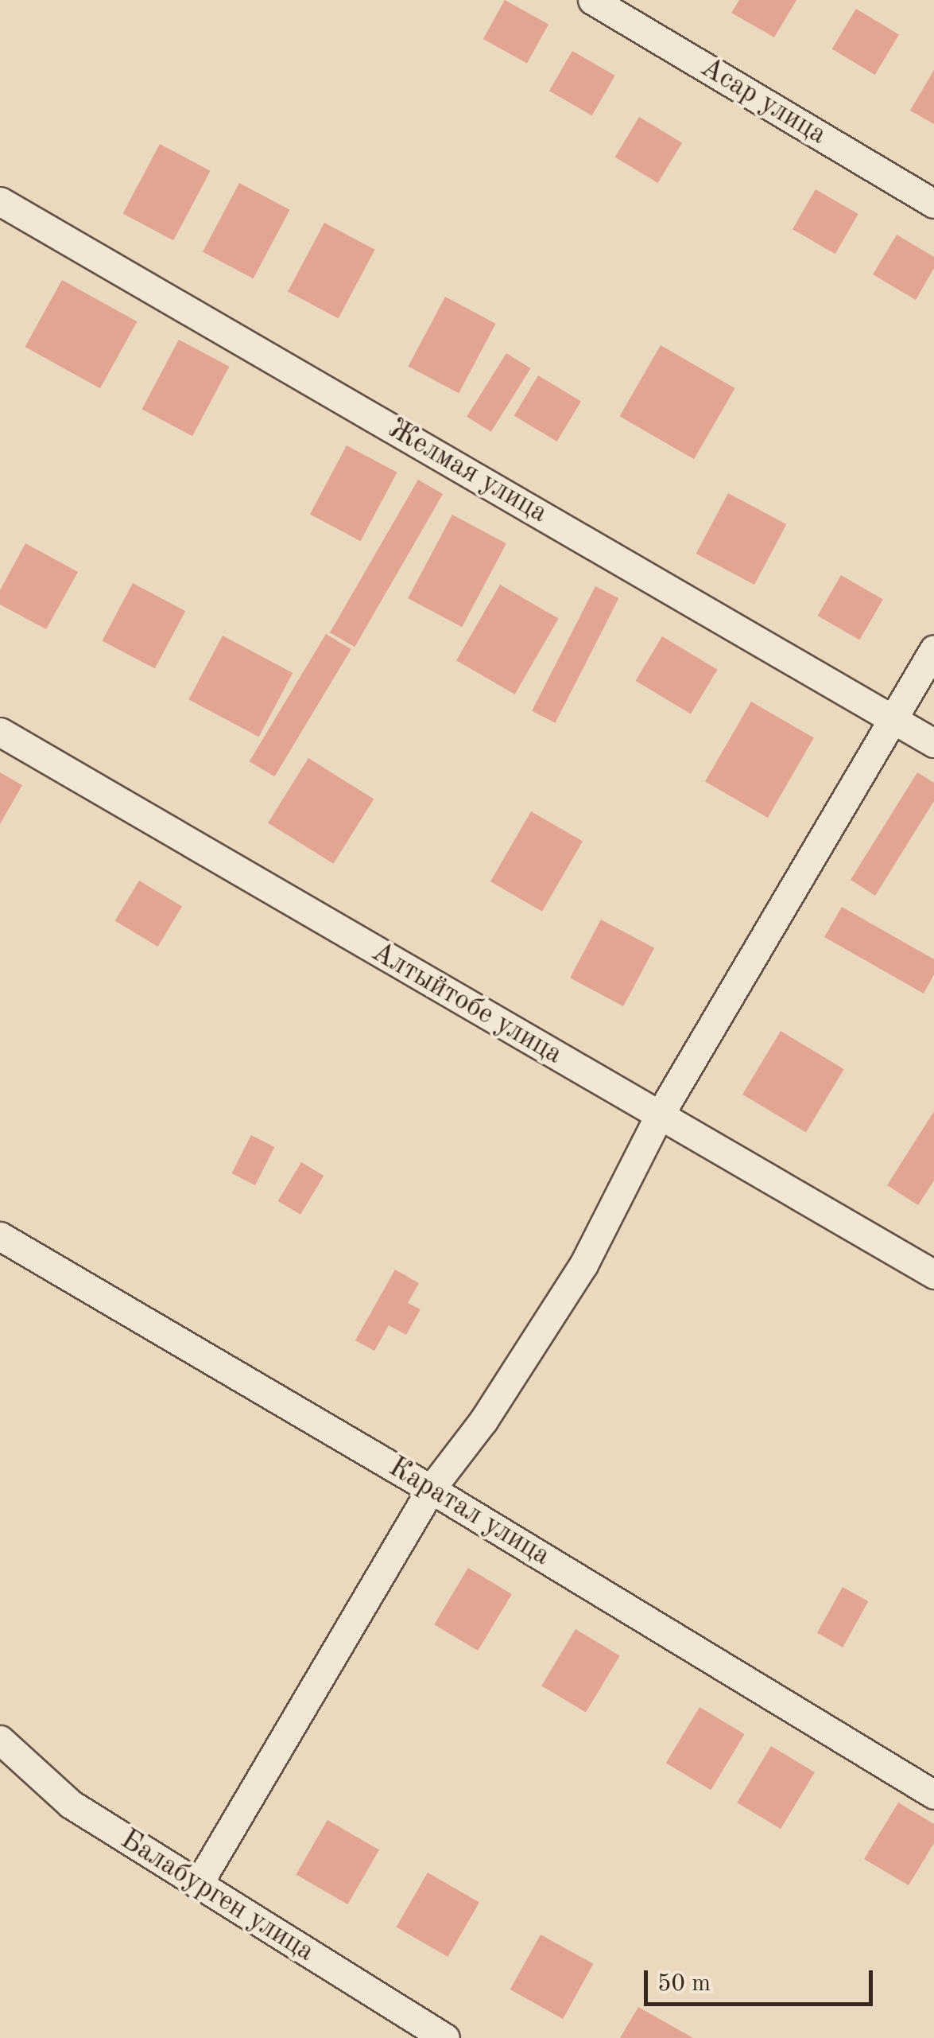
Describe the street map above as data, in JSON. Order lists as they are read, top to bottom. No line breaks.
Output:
{"streets":{"street":["Асар улица","Желмая улица","Алтыйтобе улица","Каратал улица","Балабурген улица"]},"scale_bar":"50 m"}
